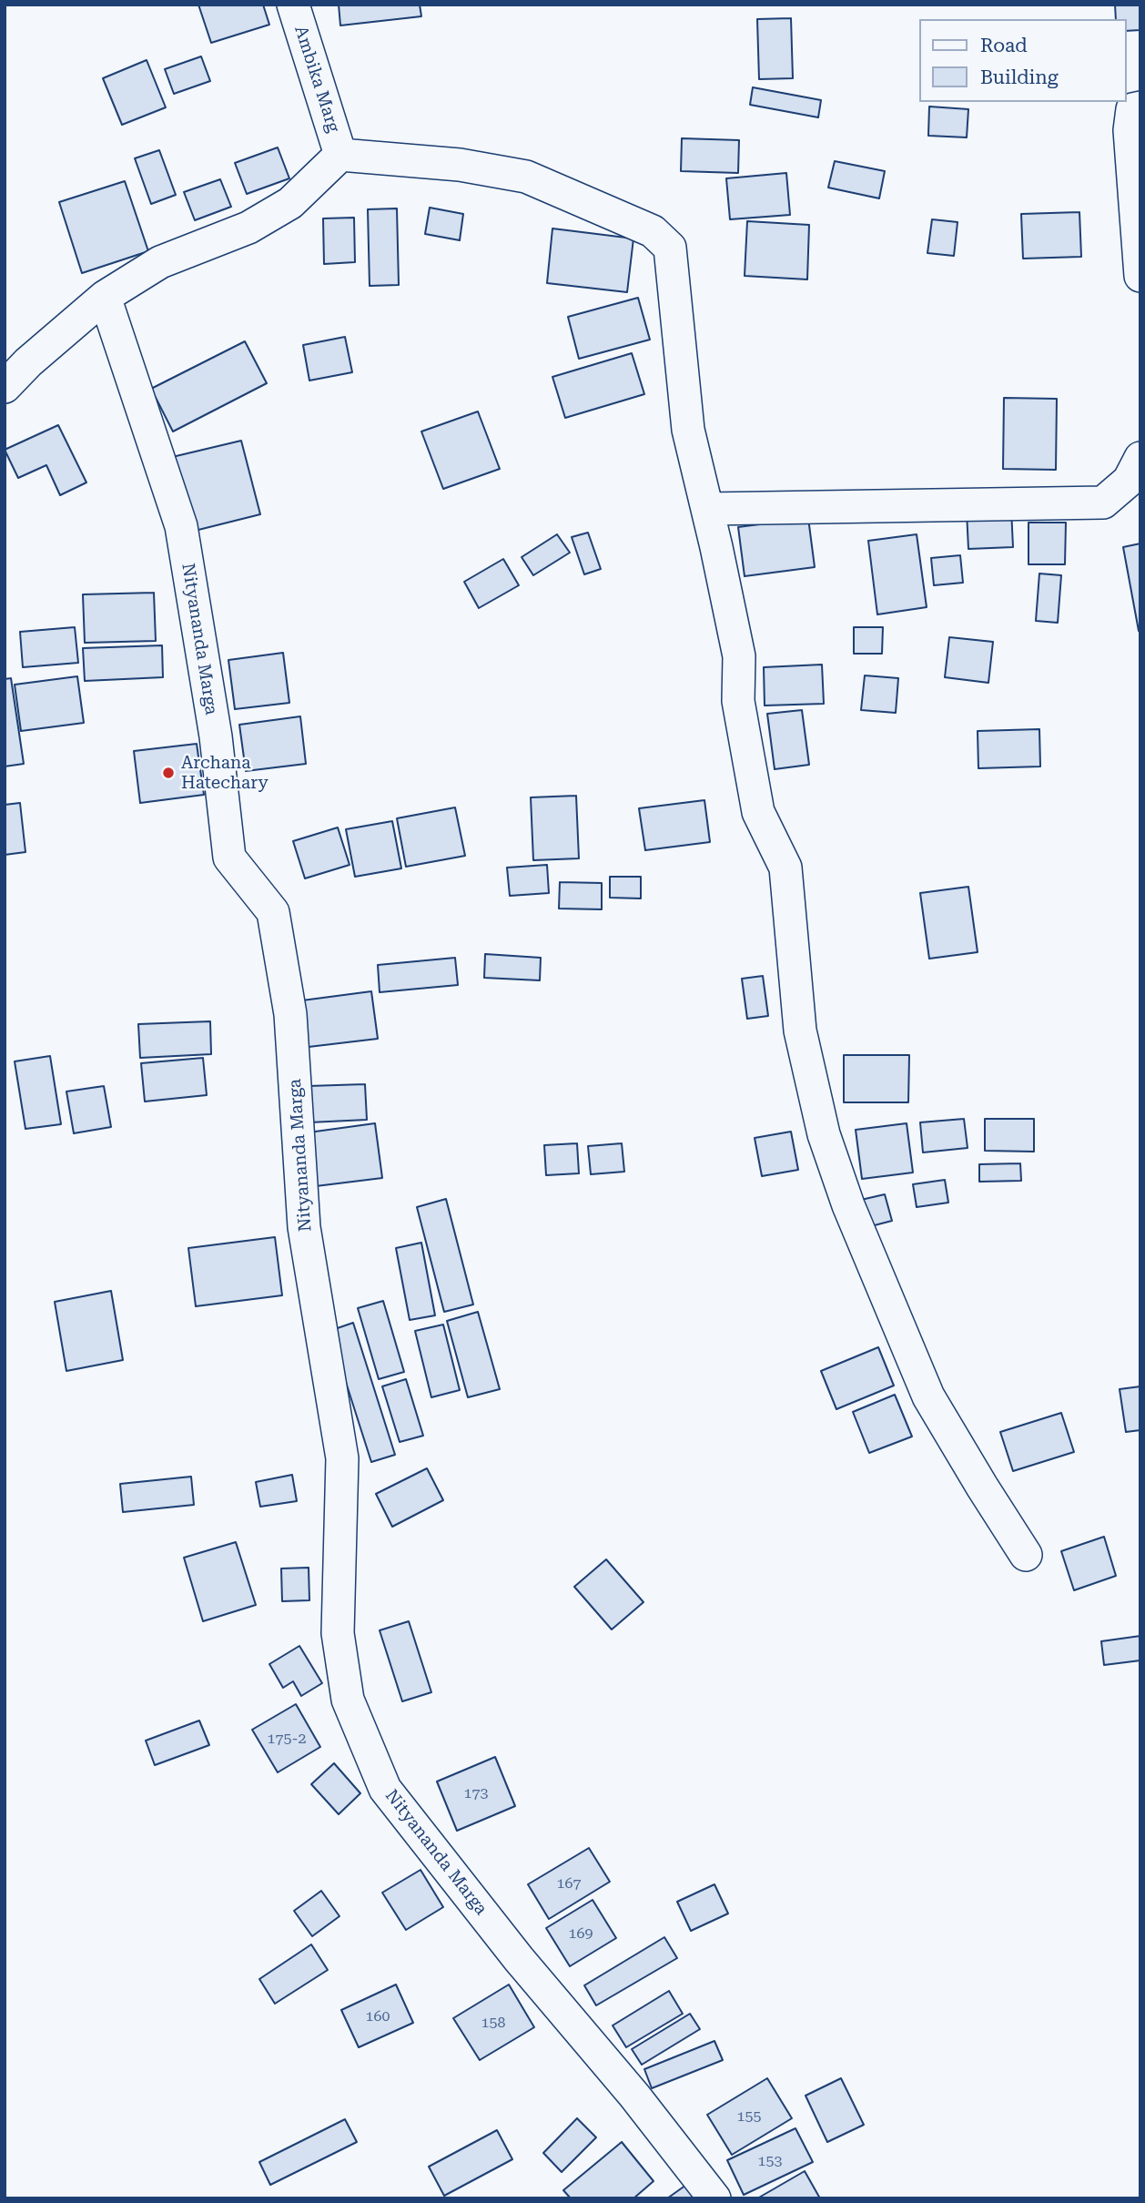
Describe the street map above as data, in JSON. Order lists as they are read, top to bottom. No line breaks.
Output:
{"streets":{"street":["Ambika Marg","Nityananda Marga"]},"places":["Archana Hatechary"],"house_numbers":["175-2","173","167","169","160","158","155","153"],"legend":["Road","Building"]}
